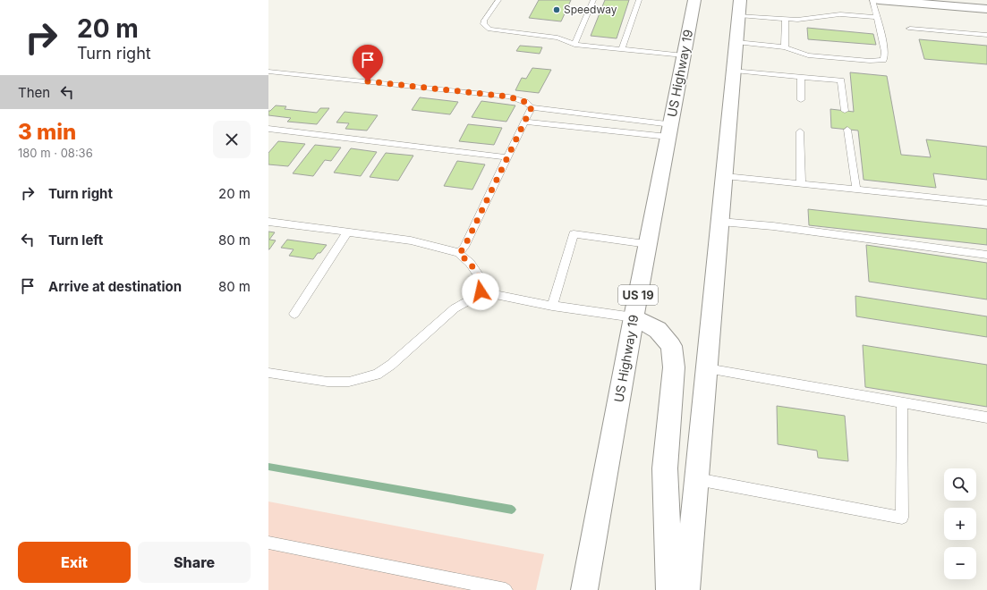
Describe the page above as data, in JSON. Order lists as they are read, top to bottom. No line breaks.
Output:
{"streets":{"main road":["US Highway 19","US 19"]},"places":["Speedway"],"page":{"turn":["20 m","Turn right"],"then":"Then","heading":["3 min","180 m · 08:36"],"list":[{"name":"Turn right","value":"20 m"},{"name":"Turn left","value":"80 m"},{"name":"Arrive at destination","value":"80 m"}],"map_buttons":["+","−"],"buttons":["Exit","Share"]}}
